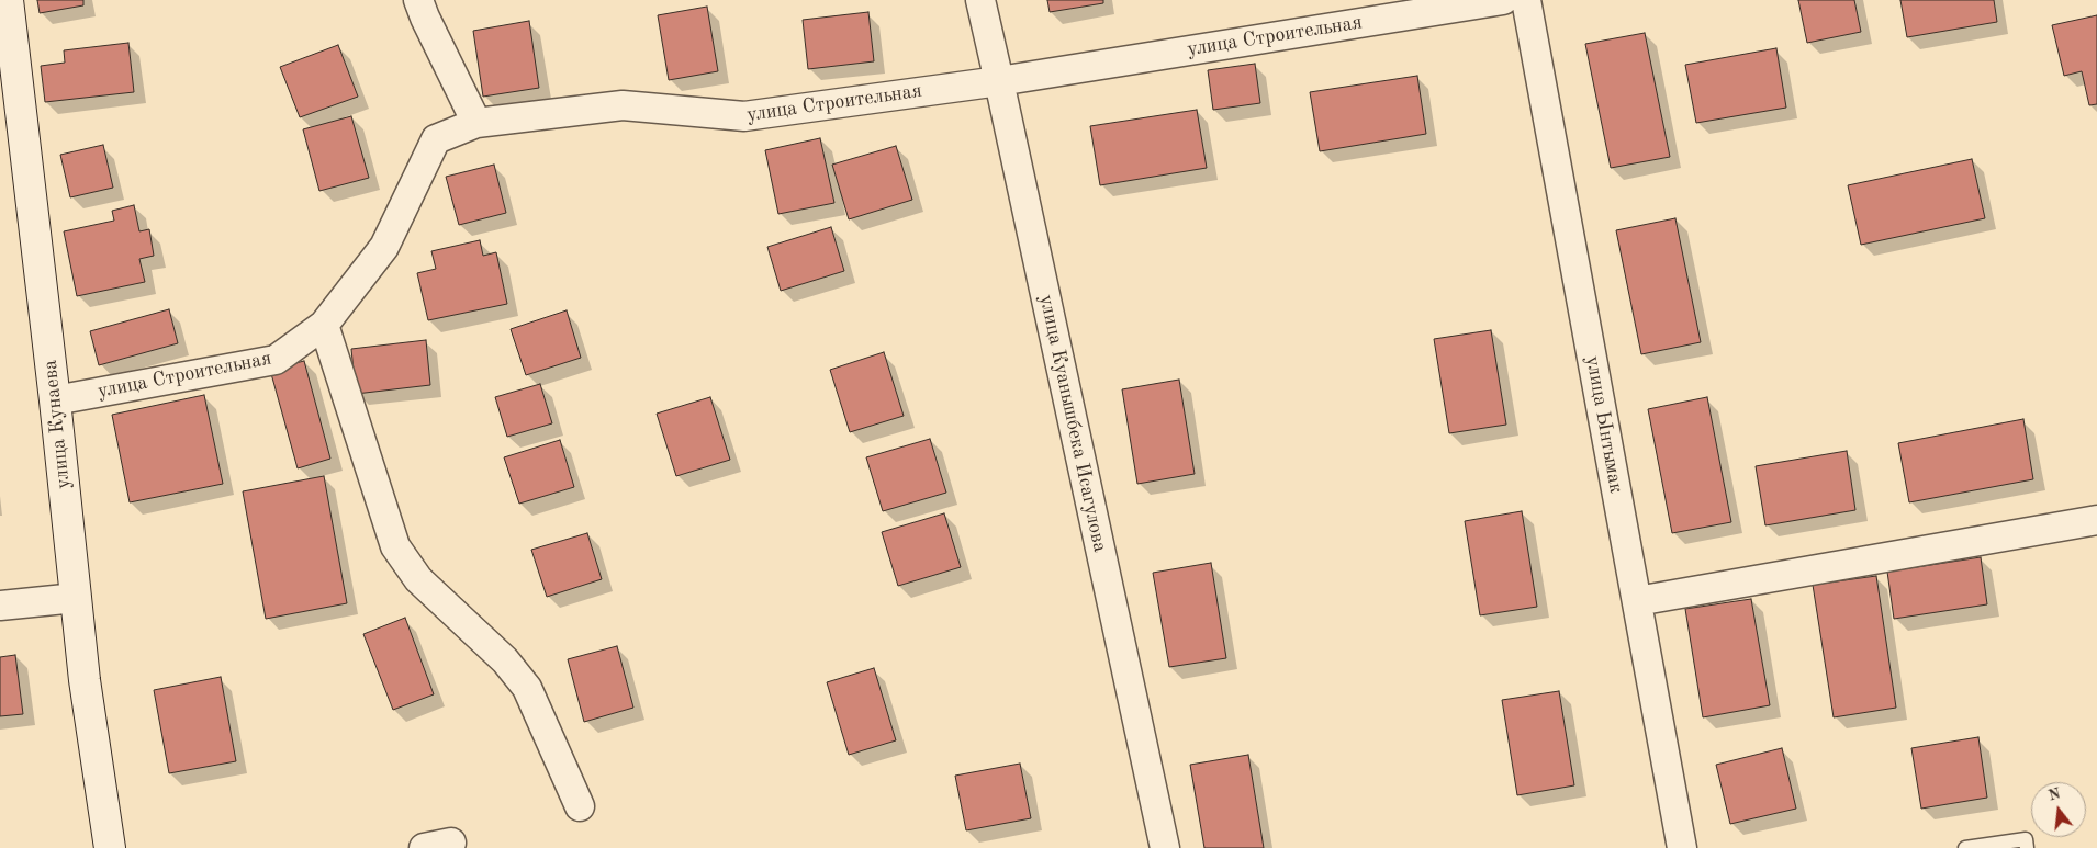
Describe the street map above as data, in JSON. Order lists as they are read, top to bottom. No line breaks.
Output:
{"streets":{"main road":["улица Кунаева"],"street":["улица Строительная","улица Куанышбека Исагулова","улица Ынтымак"]},"crossings":[["улица Строительная","улица Куанышбека Исагулова"],["улица Строительная","улица Кунаева"]],"north":"top"}
